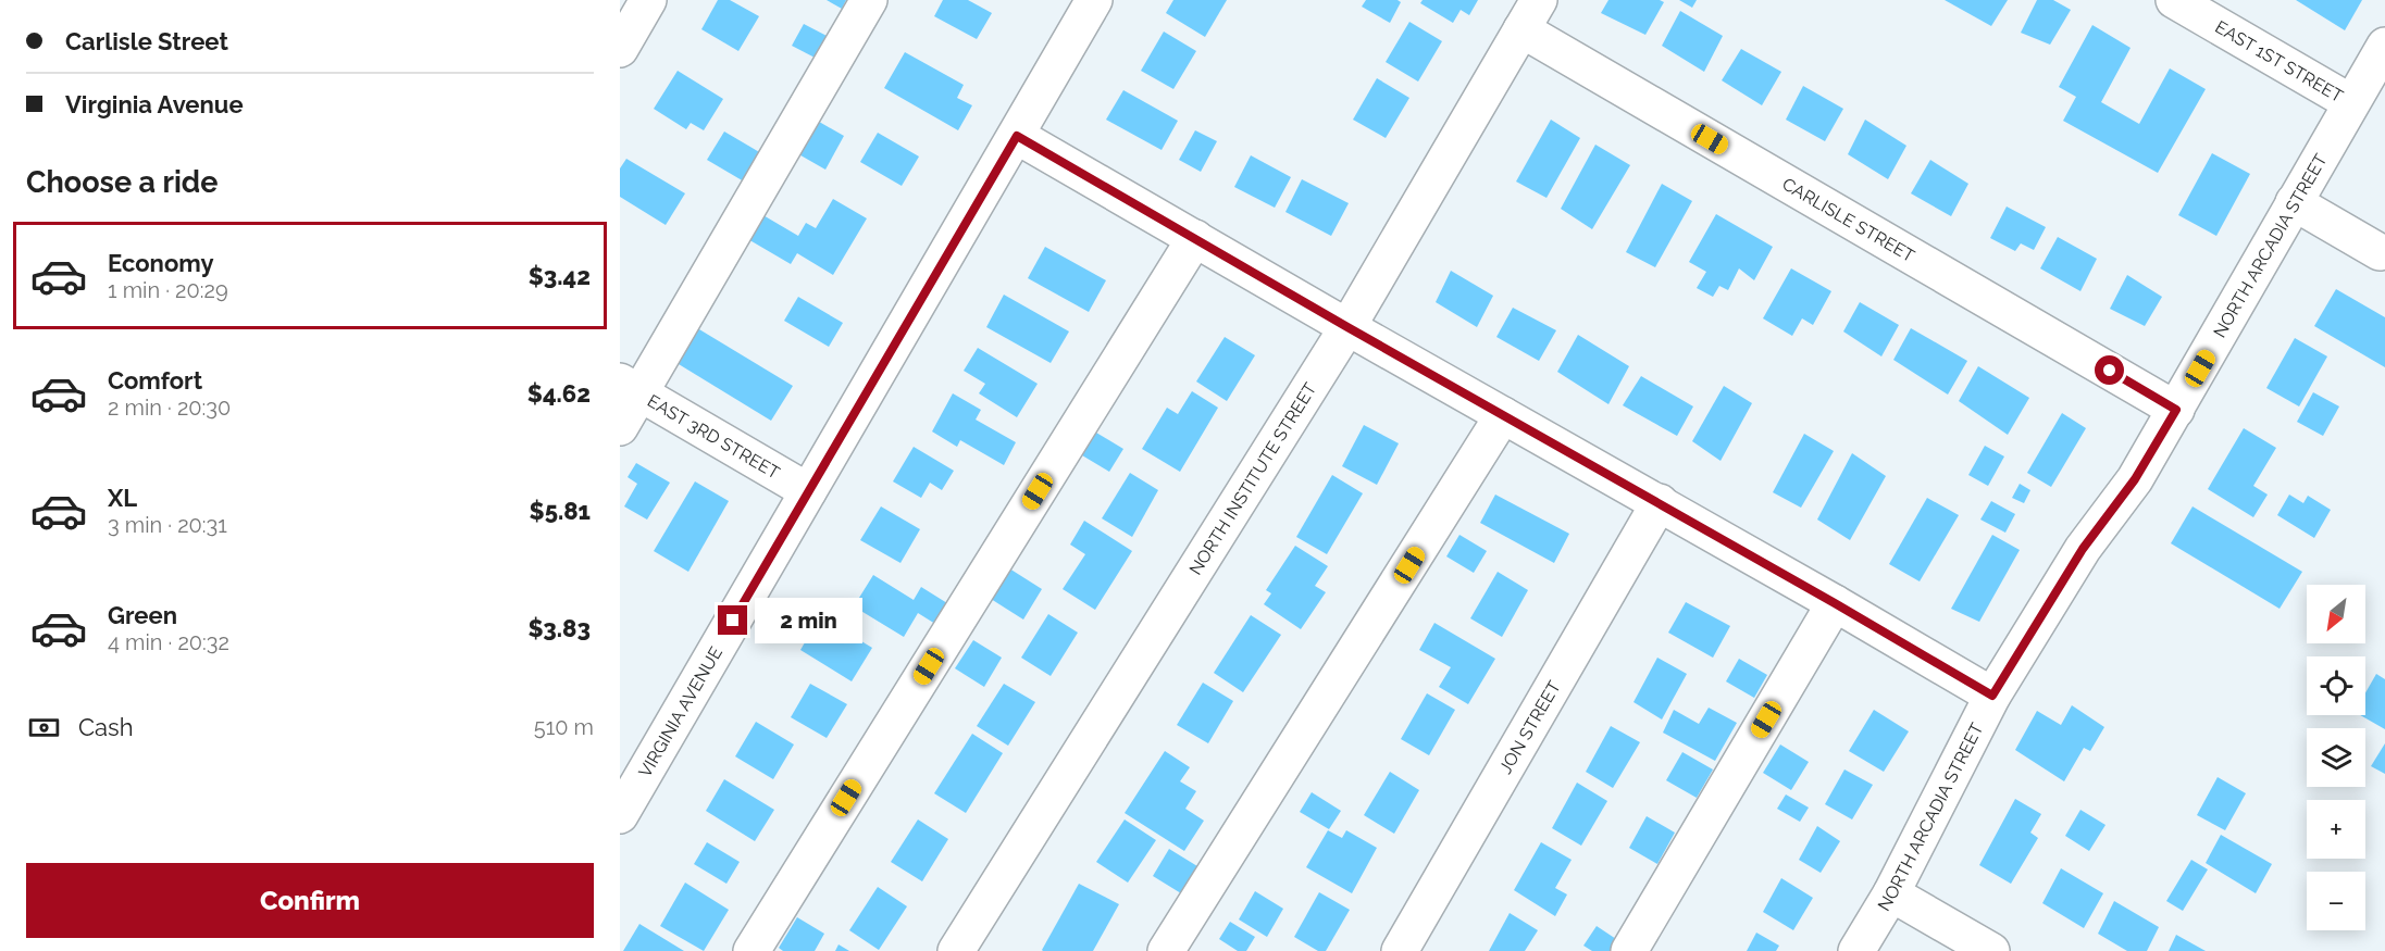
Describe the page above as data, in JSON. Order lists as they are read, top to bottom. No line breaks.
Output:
{"streets":{"street":["EAST 1ST STREET","CARLISLE STREET","NORTH ARCADIA STREET","EAST 3RD STREET","NORTH INSTITUTE STREET","VIRGINIA AVENUE","JON STREET"]},"crossings":[["EAST 1ST STREET","NORTH ARCADIA STREET"],["CARLISLE STREET","NORTH ARCADIA STREET"],["CARLISLE STREET","NORTH INSTITUTE STREET"],["EAST 3RD STREET","VIRGINIA AVENUE"]],"north":"bottom left","page":{"banner":["Carlisle Street","Virginia Avenue"],"heading":"Choose a ride","list":[{"name":"Economy","note":"1 min · 20:29","value":"$3.42"},{"name":"Comfort","note":"2 min · 20:30","value":"$4.62"},{"name":"XL","note":"3 min · 20:31","value":"$5.81"},{"name":"Green","note":"4 min · 20:32","value":"$3.83"}],"map_buttons":["+","−"],"bubble":"2 min","pay":["Cash","510 m"],"buttons":"Confirm"}}
